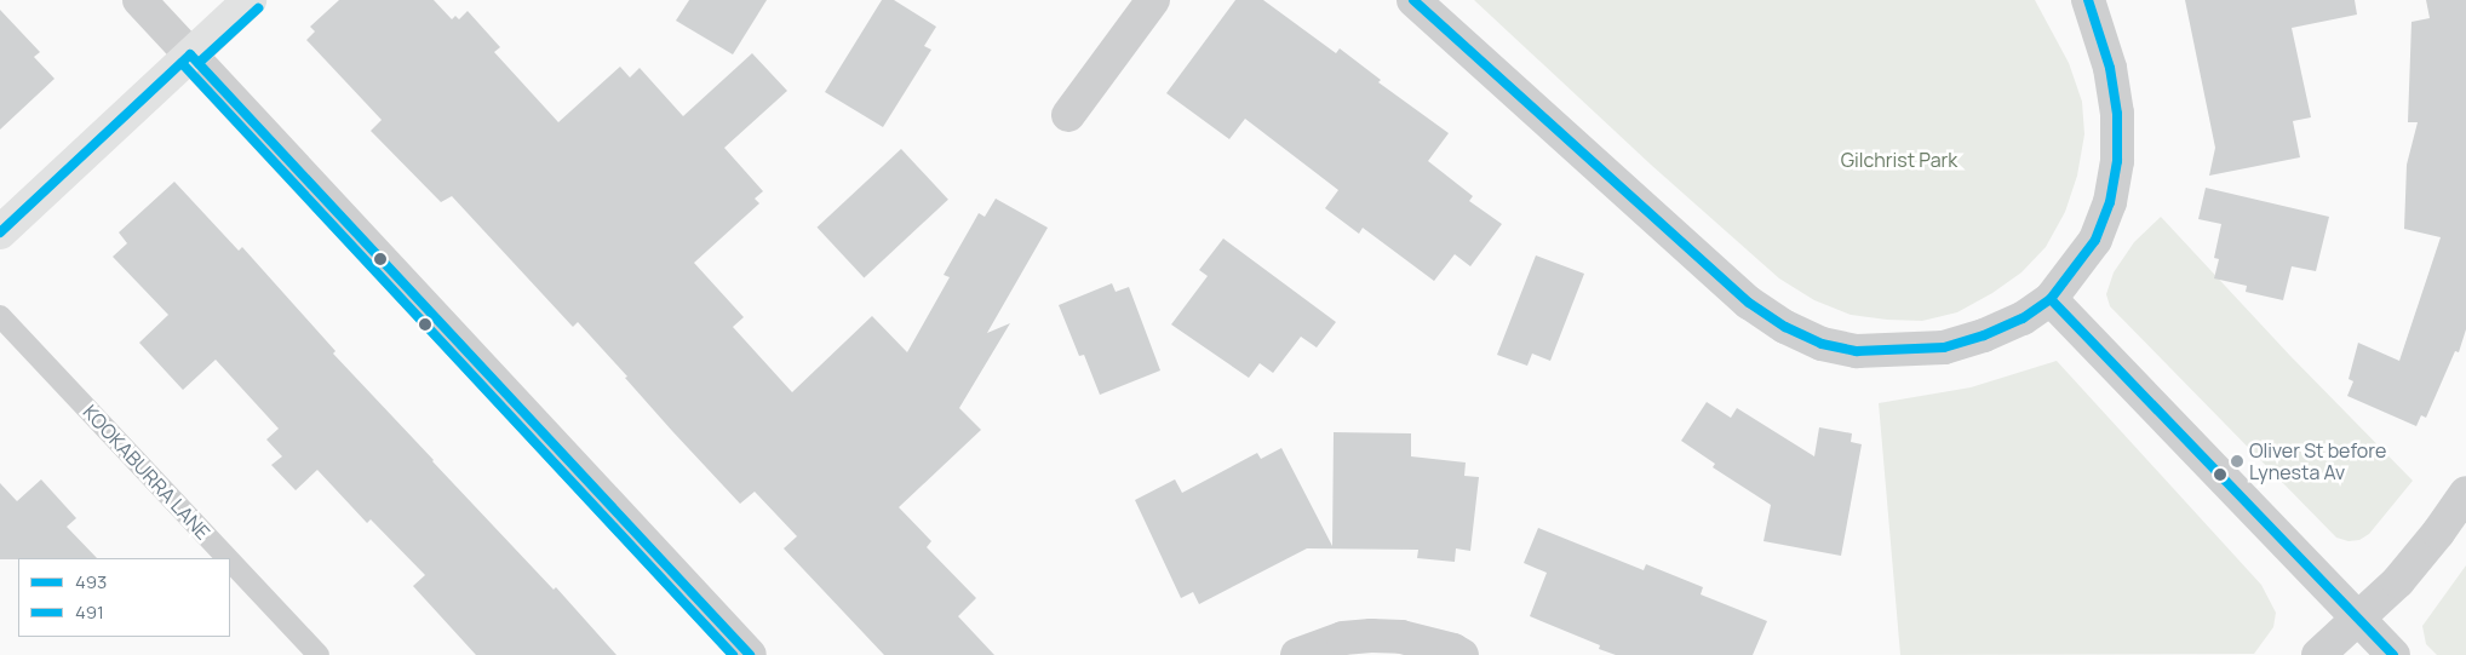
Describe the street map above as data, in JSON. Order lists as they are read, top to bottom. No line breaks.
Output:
{"streets":{"lane":["KOOKABURRA LANE"]},"parks":["Gilchrist Park"],"places":["Oliver St before Lynesta Av"],"lines":["transit line 493","transit line 491"],"legend":["493","491"]}
